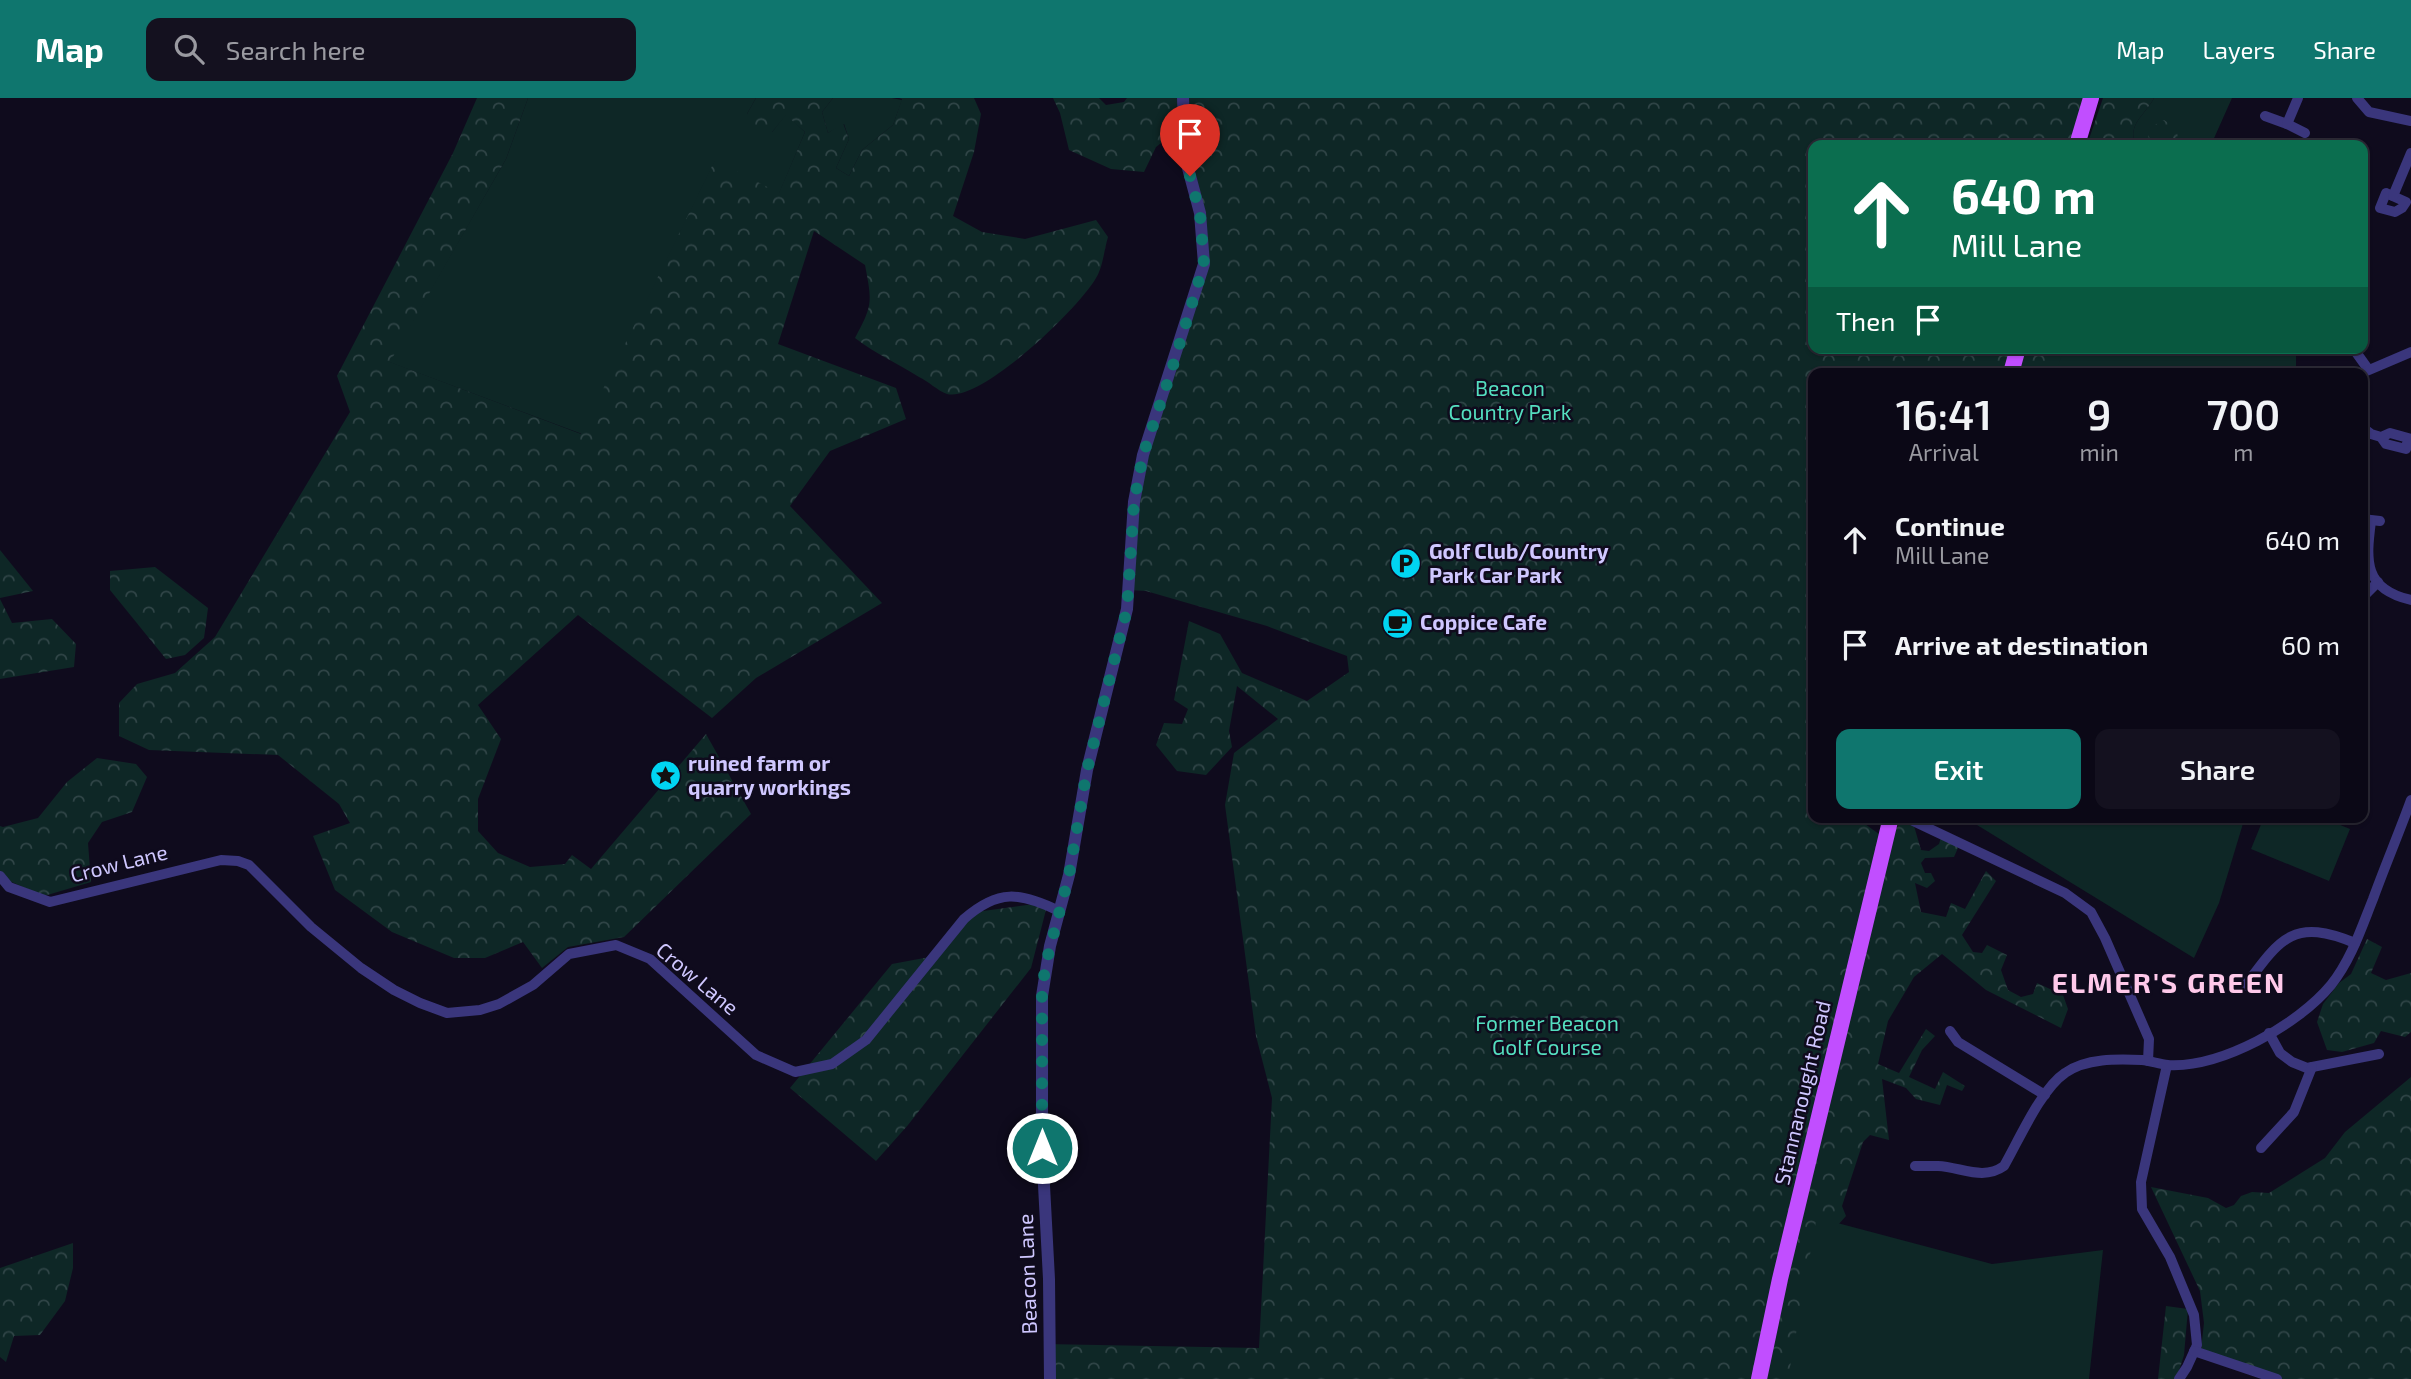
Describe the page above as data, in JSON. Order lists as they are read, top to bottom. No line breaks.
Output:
{"streets":{"main road":["Stannanought Road"],"street":["Crow Lane","Beacon Lane"]},"crossings":[["Crow Lane","Beacon Lane"]],"districts":["ELMER'S GREEN"],"parks":["Beacon Country Park","Former Beacon Golf Course"],"places":{"parking":["Golf Club/Country Park Car Park"],"cafe":["Coppice Cafe"],"place":["ruined farm or quarry workings"]},"page":{"header":"Map","search":"Search here","nav":["Map","Layers","Share"],"turn":["640 m","Mill Lane"],"then":"Then","eta":["16:41","Arrival","9","min","700","m"],"list":[{"name":"Continue","note":"Mill Lane","value":"640 m"},{"name":"Arrive at destination","value":"60 m"}],"buttons":["Exit","Share"]}}
